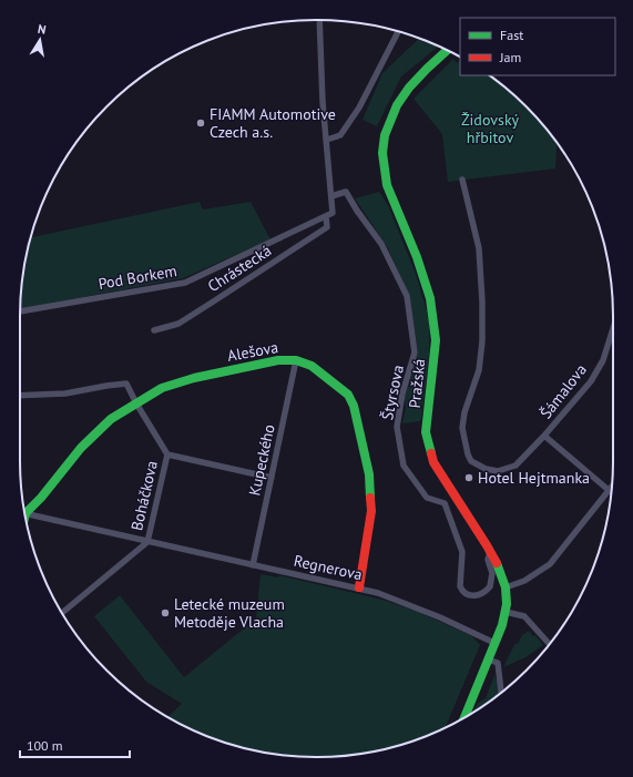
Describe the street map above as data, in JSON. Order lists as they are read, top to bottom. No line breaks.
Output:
{"streets":{"street":["Chrástecká","Pod Borkem","Alešova","Pražská","Šámalova","Štyrsova","Kupeckého","Boháčkova","Regnerova"]},"crossings":[["Chrástecká","Pod Borkem"],["Pod Borkem","Štyrsova"],["Alešova","Kupeckého"],["Alešova","Boháčkova"],["Alešova","Regnerova"],["Pražská","Štyrsova"],["Pražská","Regnerova"],["Kupeckého","Boháčkova"],["Kupeckého","Regnerova"],["Boháčkova","Regnerova"]],"parks":["Židovský hřbitov"],"places":["FIAMM Automotive Czech a.s.","Hotel Hejtmanka","Letecké muzeum Metoděje Vlacha"],"legend":["Fast","Jam"],"scale_bar":"100 m","north":"top"}
